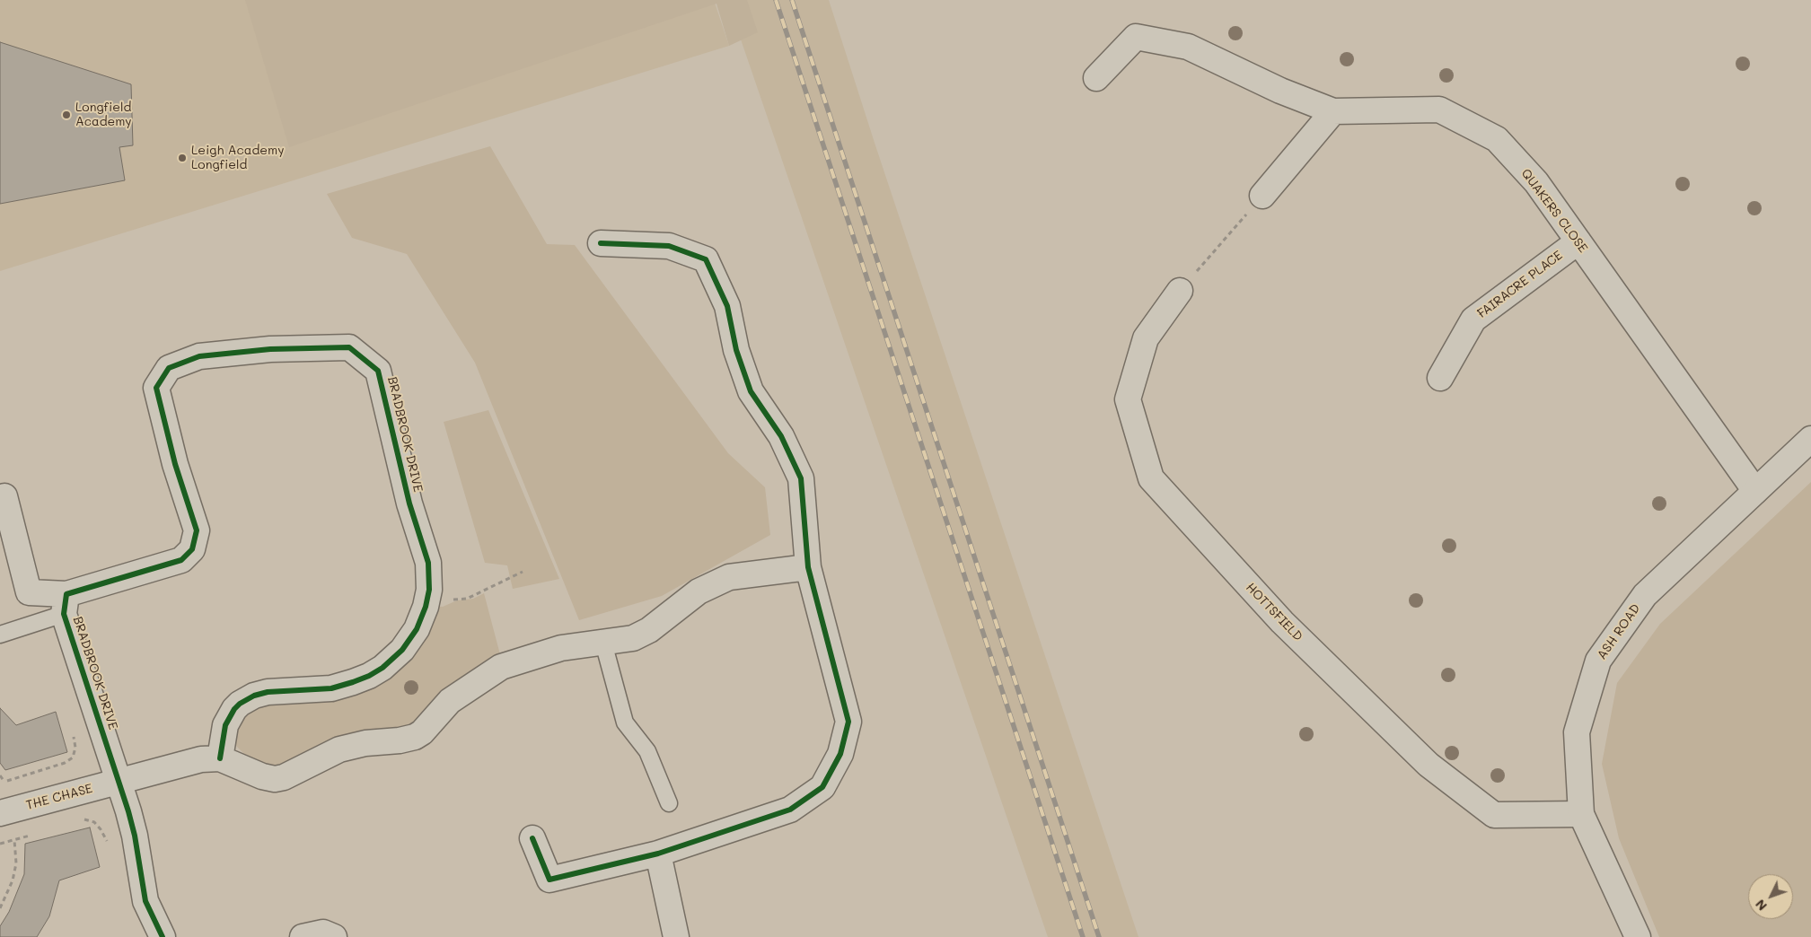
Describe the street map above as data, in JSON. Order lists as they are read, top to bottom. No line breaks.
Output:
{"streets":{"street":["QUAKERS CLOSE","FAIRACRE PLACE","BRADBROOK DRIVE","HOTTSFIELD","ASH ROAD","THE CHASE"]},"crossings":[["QUAKERS CLOSE","FAIRACRE PLACE"],["QUAKERS CLOSE","ASH ROAD"],["BRADBROOK DRIVE","THE CHASE"],["HOTTSFIELD","ASH ROAD"]],"places":["Longfield Academy","Leigh Academy Longfield"],"north":"bottom left"}
